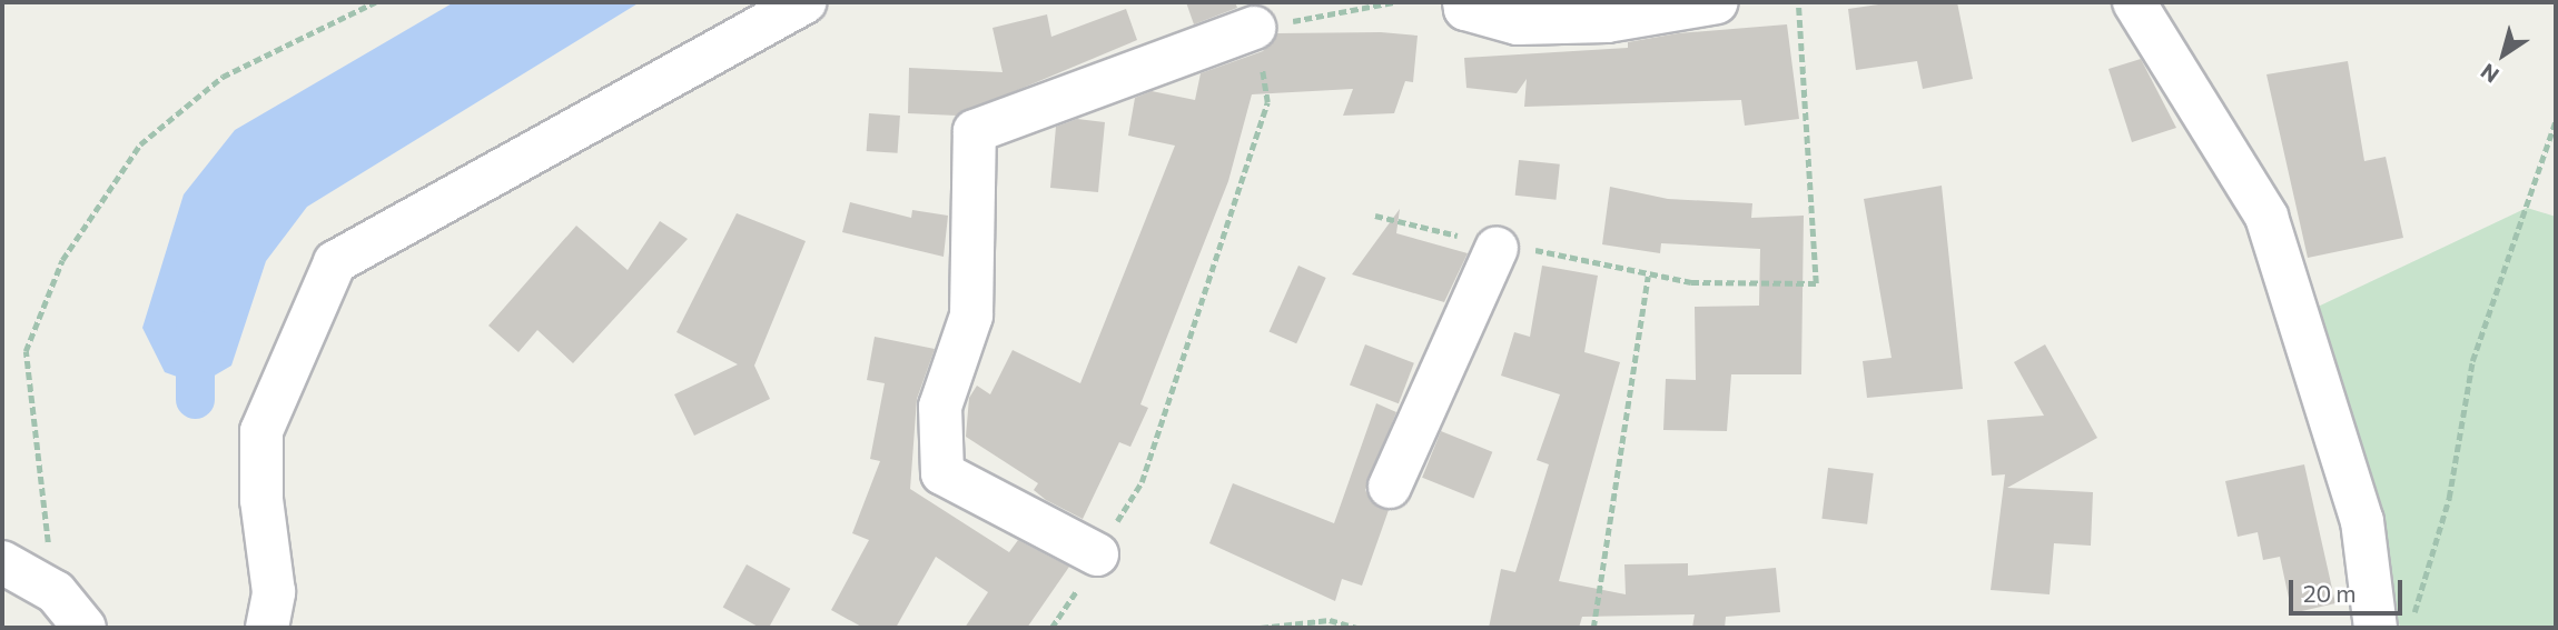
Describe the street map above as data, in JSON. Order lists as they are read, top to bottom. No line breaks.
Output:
{"scale_bar":"20 m","north":"bottom left"}
